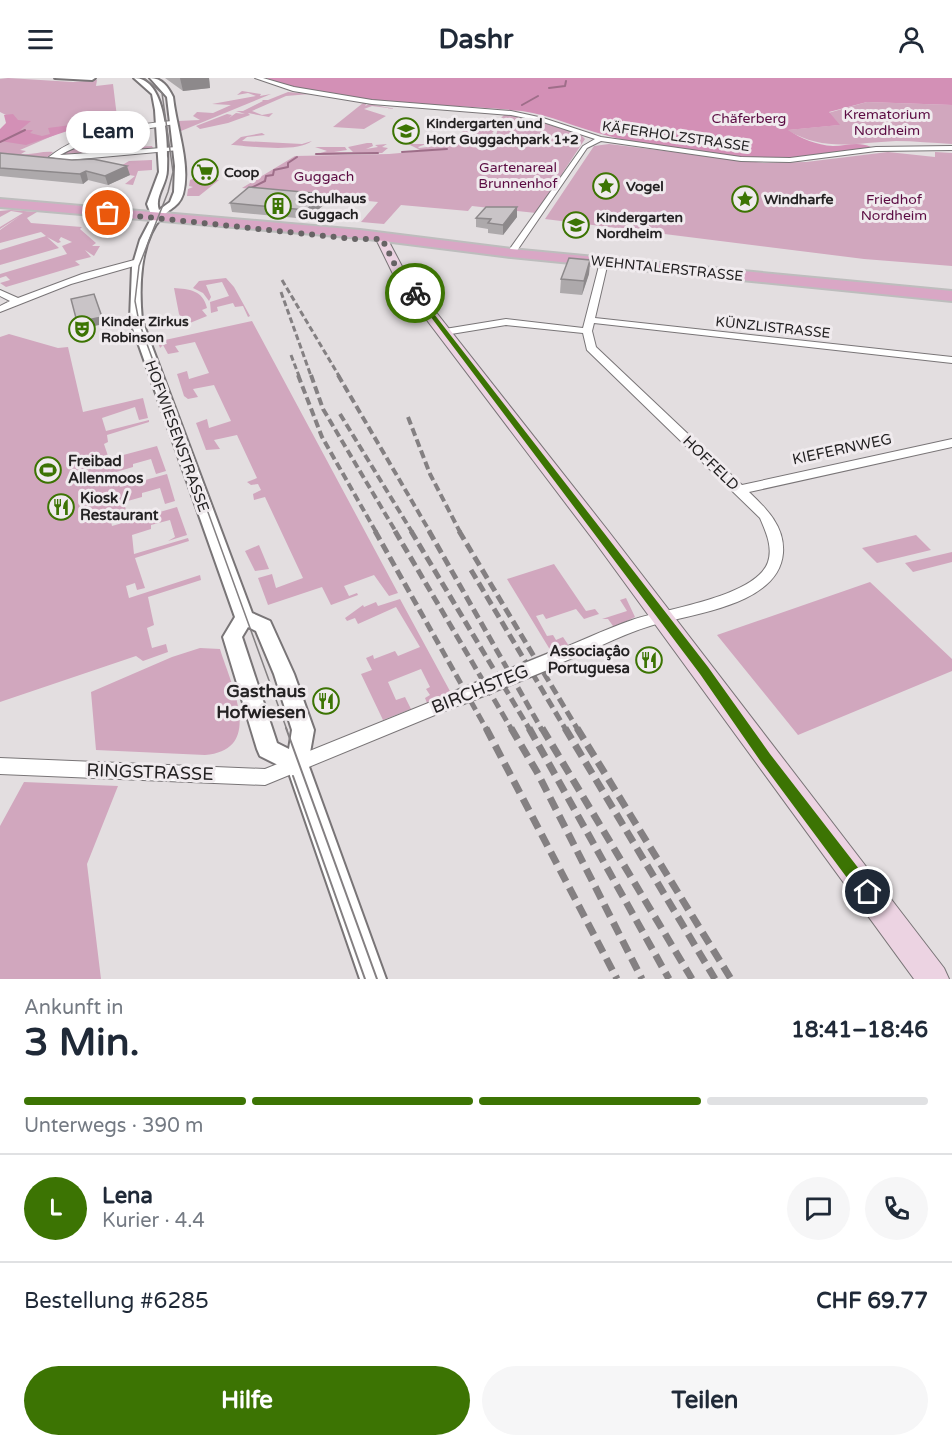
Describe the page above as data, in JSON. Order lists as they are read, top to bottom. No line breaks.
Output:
{"streets":{"main road":["WEHNTALERSTRASSE"],"street":["KÄFERHOLZSTRASSE","KÜNZLISTRASSE","HOFWIESENSTRASSE","KIEFERNWEG","HOFFELD","BIRCHSTEG","RINGSTRASSE"]},"crossings":[["WEHNTALERSTRASSE","HOFWIESENSTRASSE"],["KÜNZLISTRASSE","HOFFELD"],["KIEFERNWEG","HOFFELD"],["HOFFELD","BIRCHSTEG"],["BIRCHSTEG","RINGSTRASSE"]],"parks":["Krematorium Nordheim","Chäferberg","Gartenareal Brunnenhof","Guggach","Friedhof Nordheim"],"places":{"school or university":["Kindergarten und Hort Guggachpark 1+2","Kindergarten Nordheim"],"supermarket":["Coop"],"place":["Vogel","Windharfe"],"building":["Schulhaus Guggach"],"other":["Leam"],"theatre":["Kinder Zirkus Robinson"],"sports":["Freibad Allenmoos"],"restaurant":["Kiosk / Restaurant","Associaçâo Portuguesa","Gasthaus Hofwiesen"]},"page":{"header":"Dashr","bubble":"Leam","heading":["3 Min.","Ankunft in","18:41–18:46"],"panel":["Lena","Kurier · 4.4","Bestellung #6285","CHF 69.77"],"bar":"Unterwegs · 390 m","round":"L","buttons":["Hilfe","Teilen"]}}
